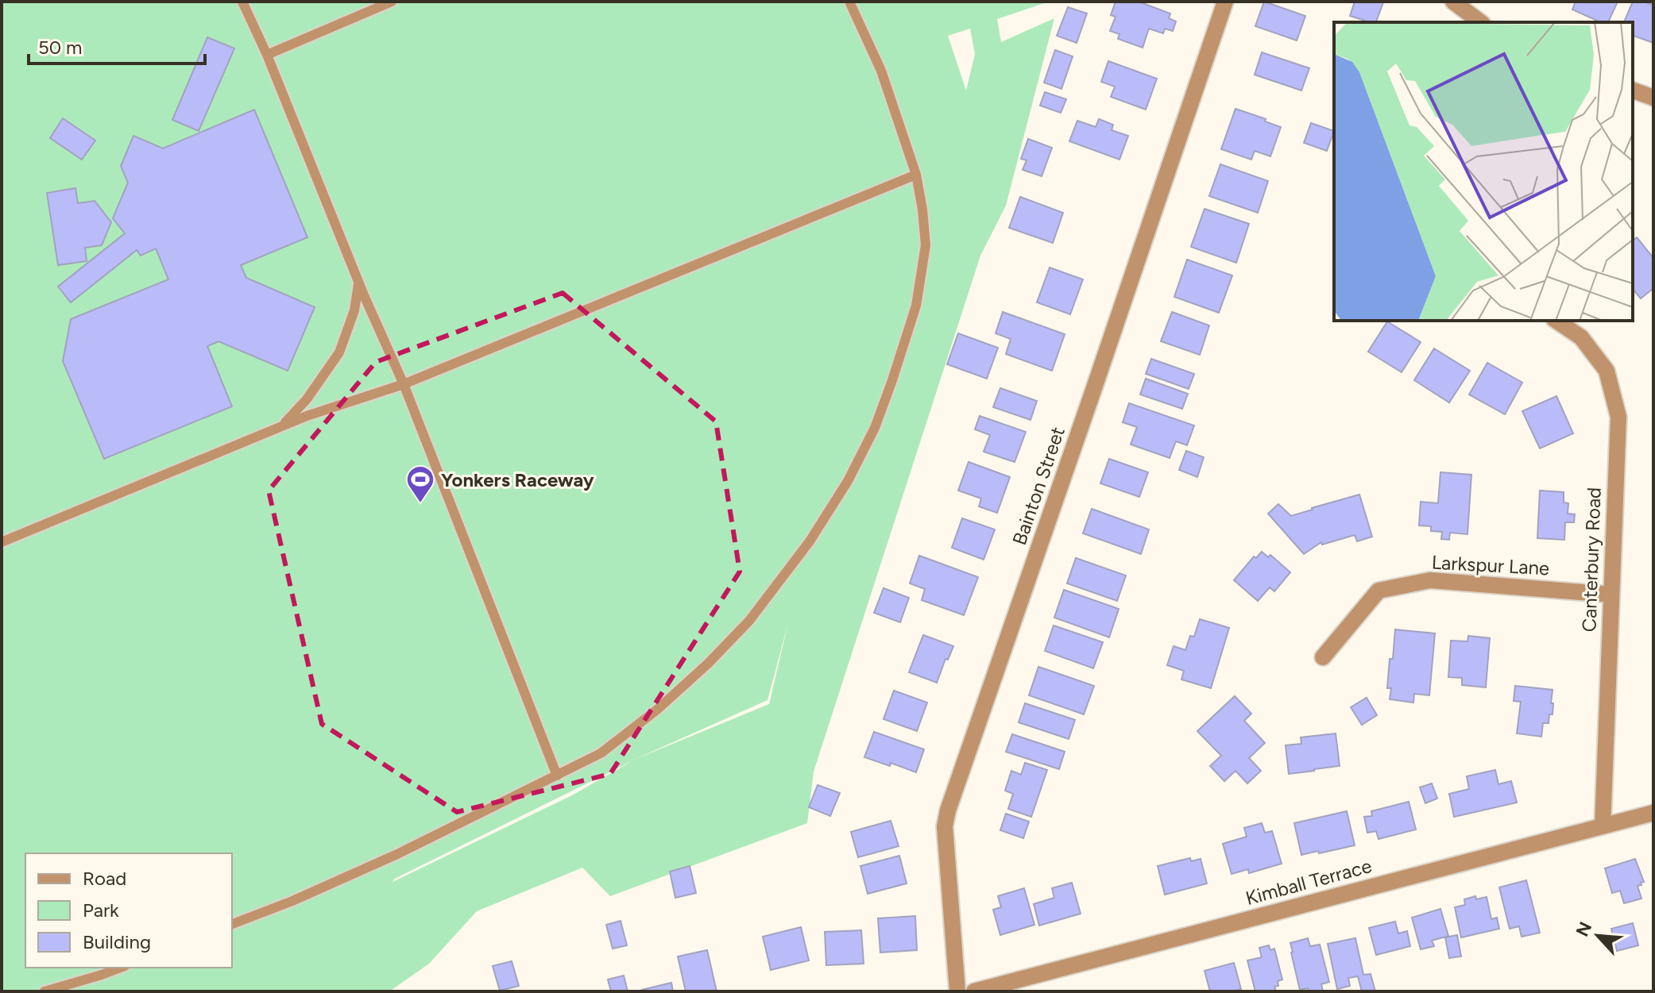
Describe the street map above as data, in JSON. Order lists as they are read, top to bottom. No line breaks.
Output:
{"streets":{"street":["Bainton Street","Canterbury Road","Larkspur Lane","Kimball Terrace"]},"crossings":[["Canterbury Road","Larkspur Lane"],["Canterbury Road","Kimball Terrace"]],"places":{"sports":["Yonkers Raceway"]},"legend":["Road","Park","Building"],"scale_bar":"50 m","north":"top left"}
